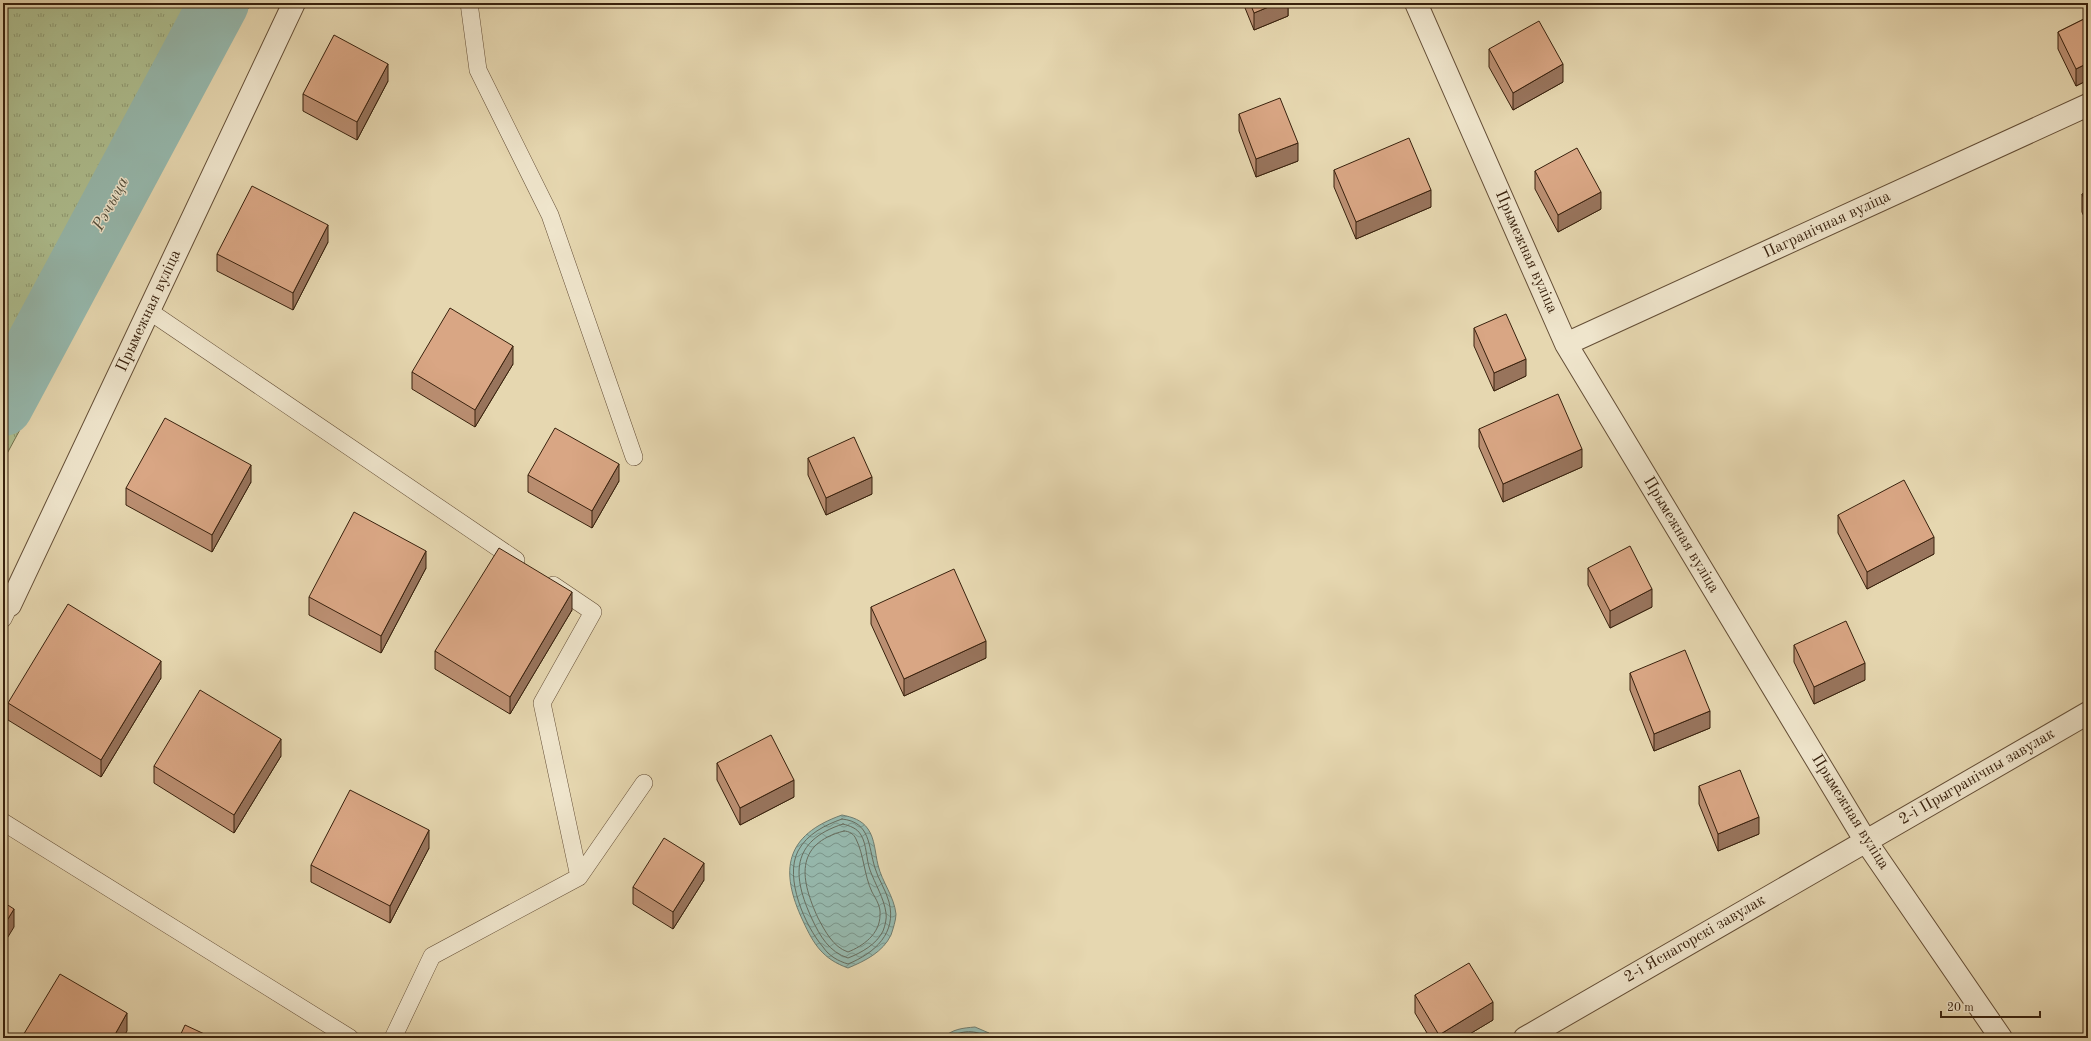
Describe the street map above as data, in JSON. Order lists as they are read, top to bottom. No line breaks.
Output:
{"streets":{"street":["Пагранічная вуліца","Прымежная вуліца","2-і Прыгранічны завулак","2-і Яснагорскі завулак"]},"crossings":[["Пагранічная вуліца","Прымежная вуліца"],["Прымежная вуліца","2-і Прыгранічны завулак"],["Прымежная вуліца","2-і Яснагорскі завулак"],["2-і Прыгранічны завулак","2-і Яснагорскі завулак"]],"water":["Рэчыца"],"scale_bar":"20 m"}
